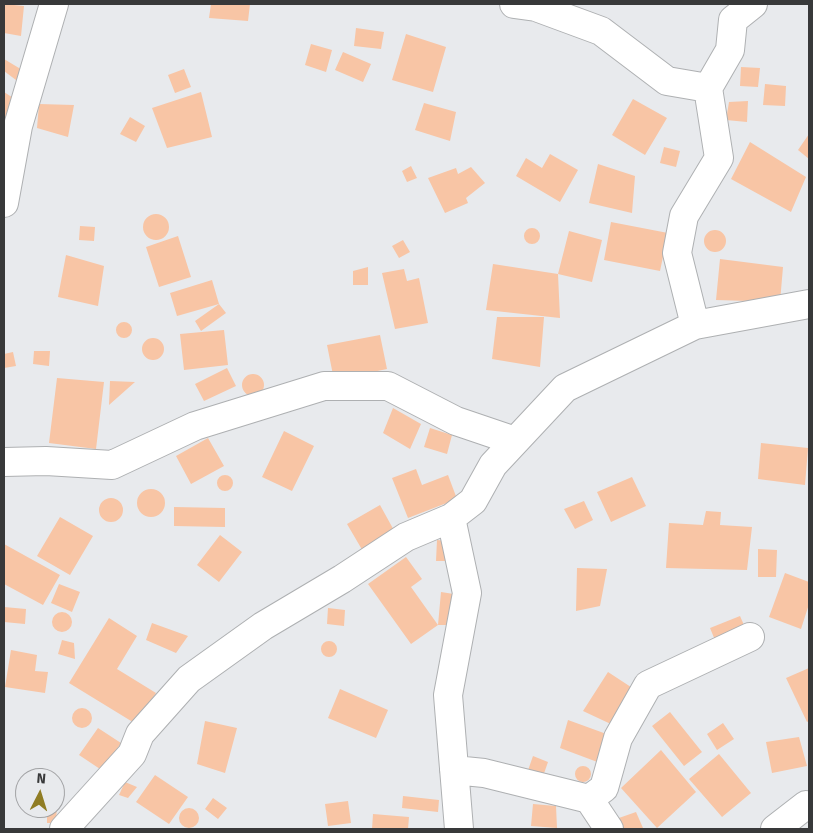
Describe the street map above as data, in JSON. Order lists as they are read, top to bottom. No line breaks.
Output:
{"north":"top"}
